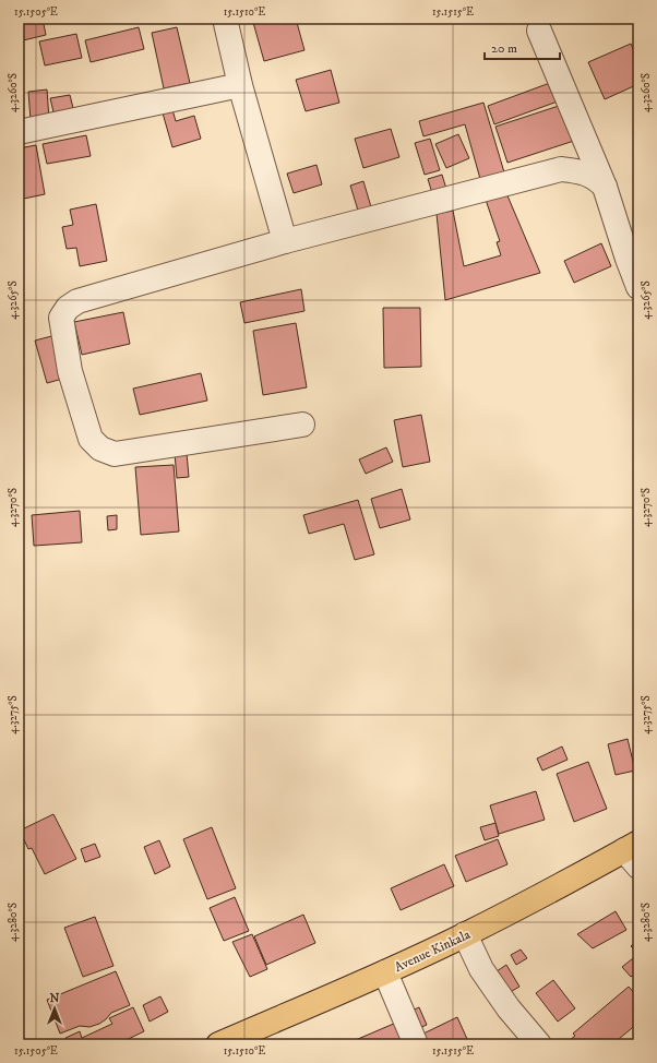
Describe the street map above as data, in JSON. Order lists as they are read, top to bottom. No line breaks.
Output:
{"streets":{"main road":["Avenue Kinkala"]},"scale_bar":"20 m","north":"top","coordinates":["15.1505°E","15.1510°E","15.1515°E","4.3260°S","4.3265°S","4.3270°S","4.3275°S","4.3280°S"]}
